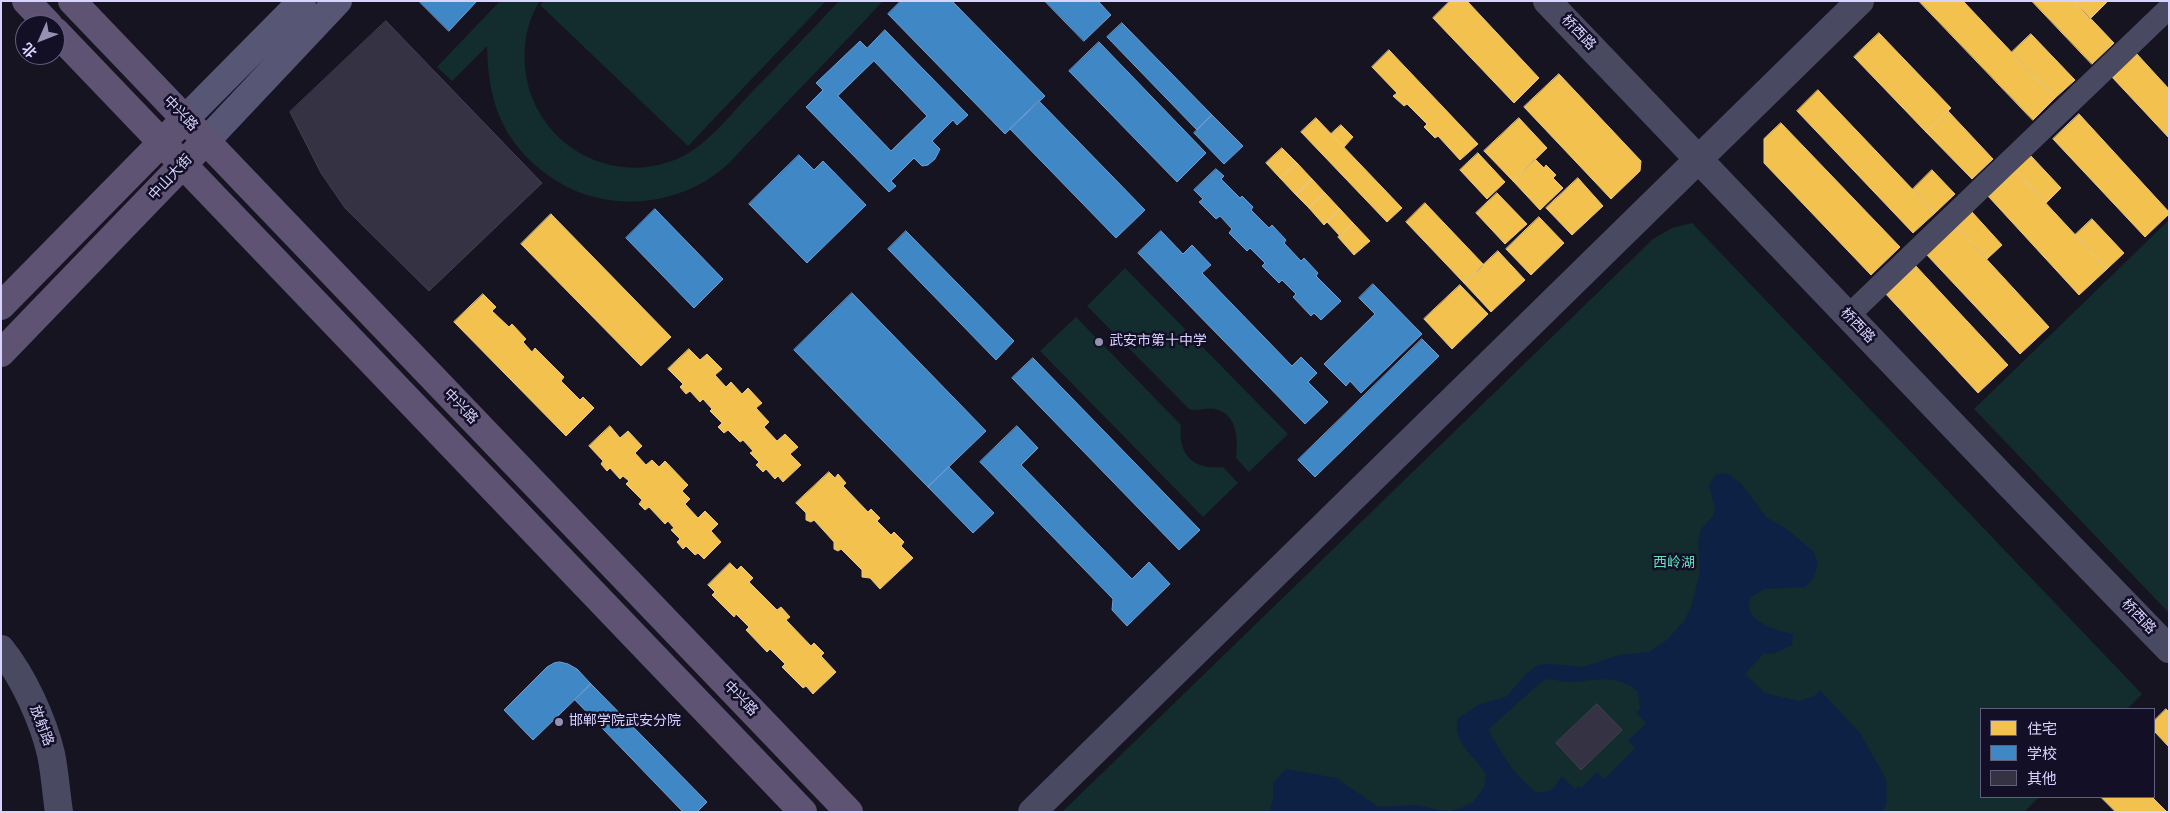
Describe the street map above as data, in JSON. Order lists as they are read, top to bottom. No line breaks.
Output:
{"streets":{"main road":["中兴路","中山大街"],"street":["桥西路","放射路"]},"crossings":[["中兴路","中山大街"]],"parks":["西岭湖"],"places":["武安市第十中学","邯郸学院武安分院"],"legend":["住宅","学校","其他"],"north":"bottom left"}
